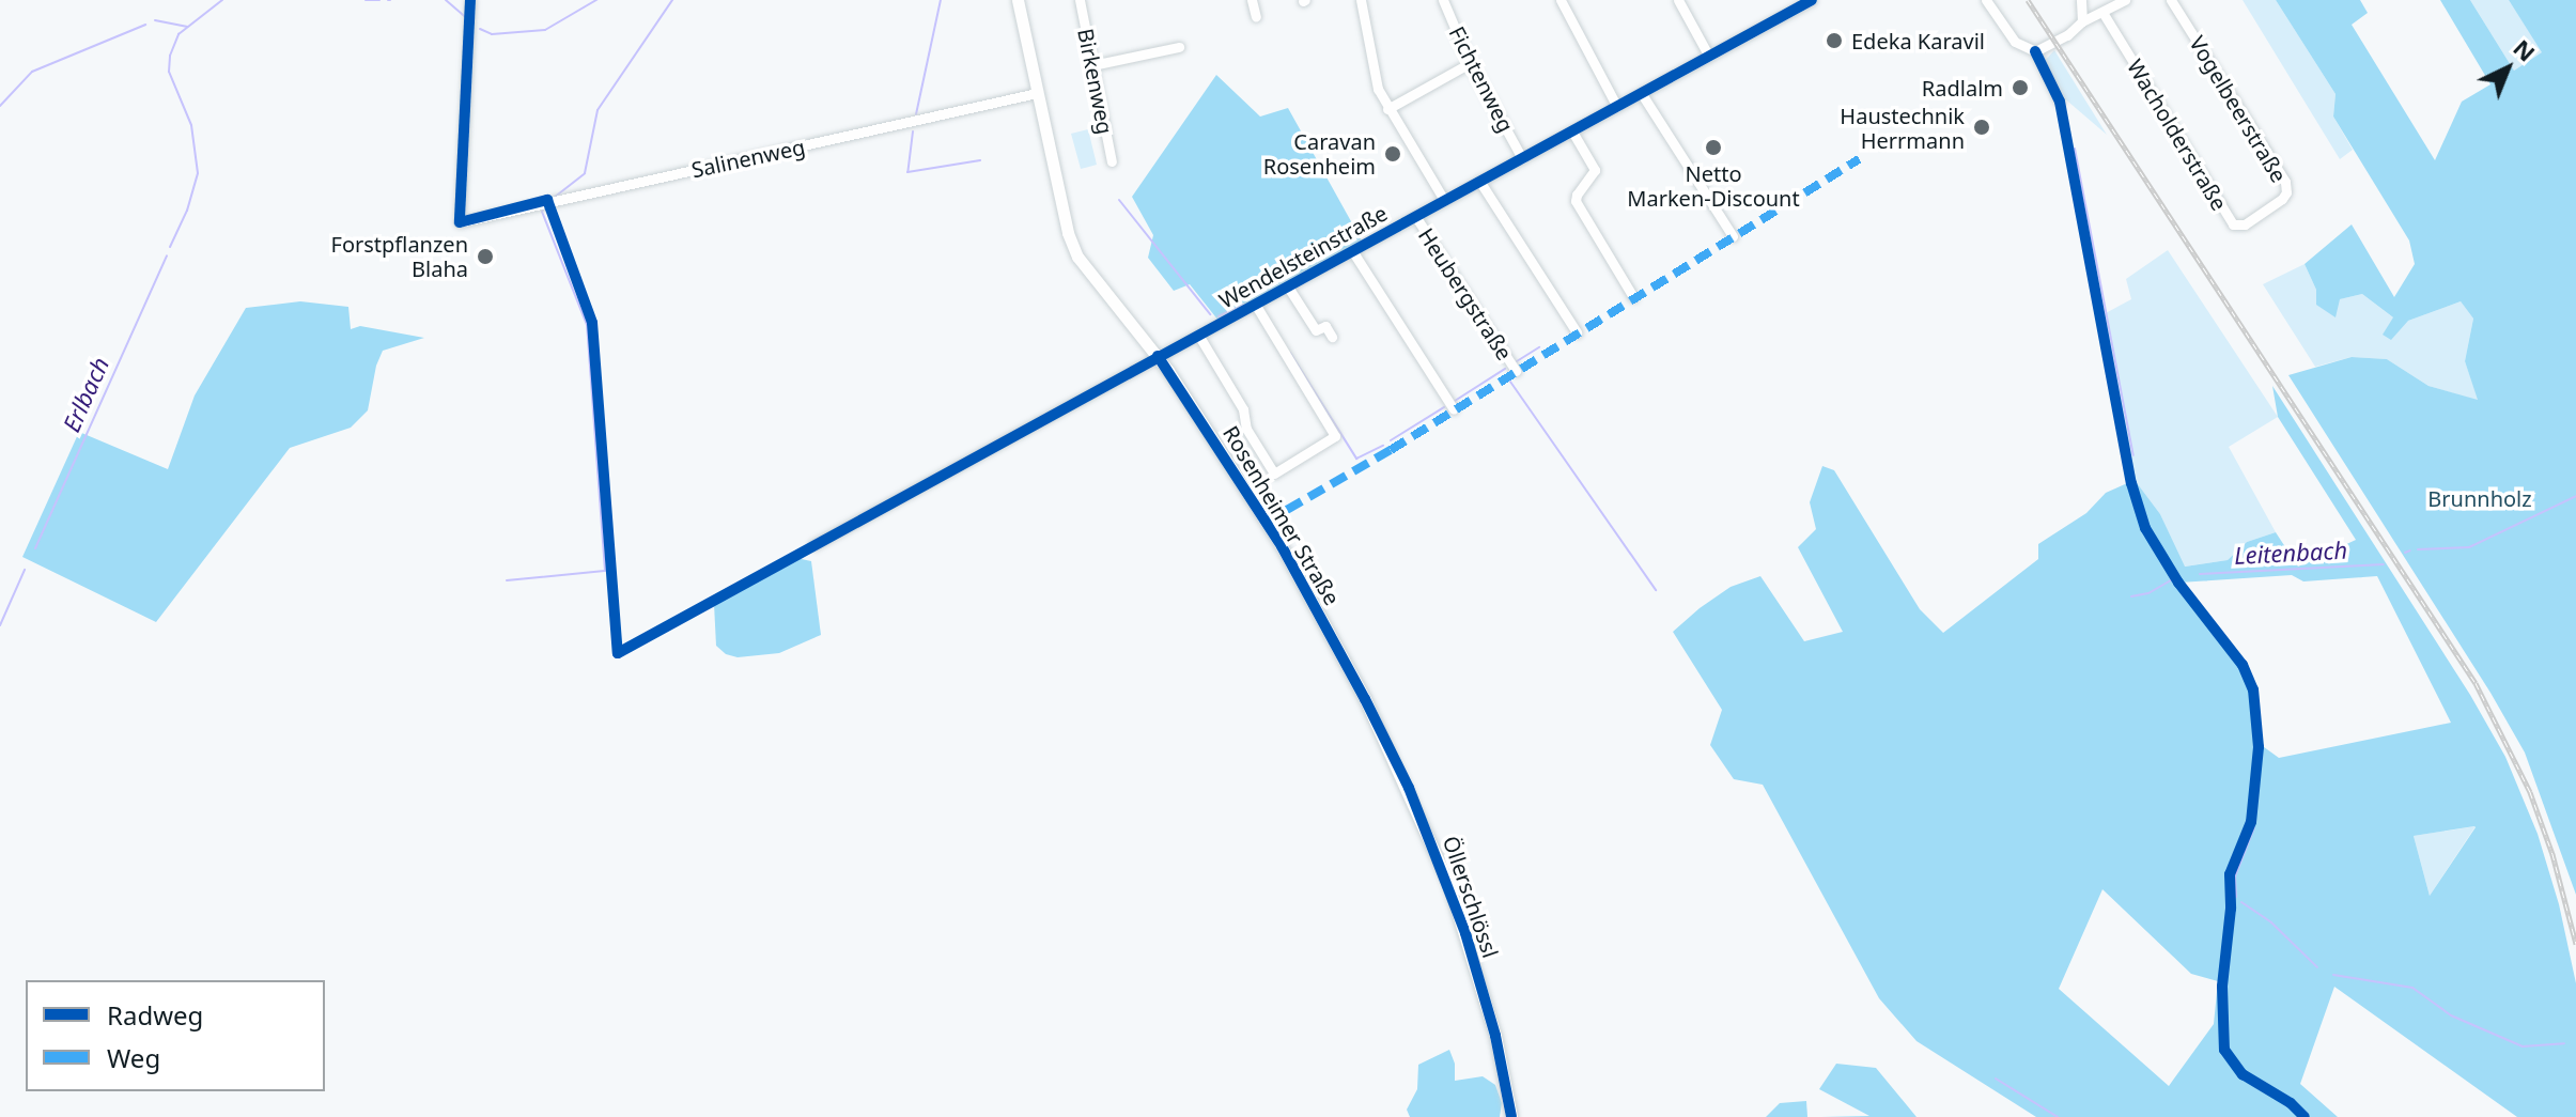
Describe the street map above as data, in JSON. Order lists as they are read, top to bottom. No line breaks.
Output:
{"streets":{"street":["Fichtenweg","Birkenweg","Vogelbeerstraße","Wacholderstraße","Salinenweg","Wendelsteinstraße","Heubergstraße","Rosenheimer Straße","Öllerschlössl"]},"crossings":[["Fichtenweg","Wendelsteinstraße"],["Vogelbeerstraße","Wacholderstraße"],["Salinenweg","Rosenheimer Straße"],["Wendelsteinstraße","Heubergstraße"],["Wendelsteinstraße","Rosenheimer Straße"],["Rosenheimer Straße","Öllerschlössl"]],"water":["Erlbach","Leitenbach"],"parks":["Brunnholz"],"places":["Edeka Karavil","Radlalm","Haustechnik Herrmann","Netto Marken-Discount","Caravan Rosenheim","Forstpflanzen Blaha"],"legend":["Radweg","Weg"],"north":"top right"}
